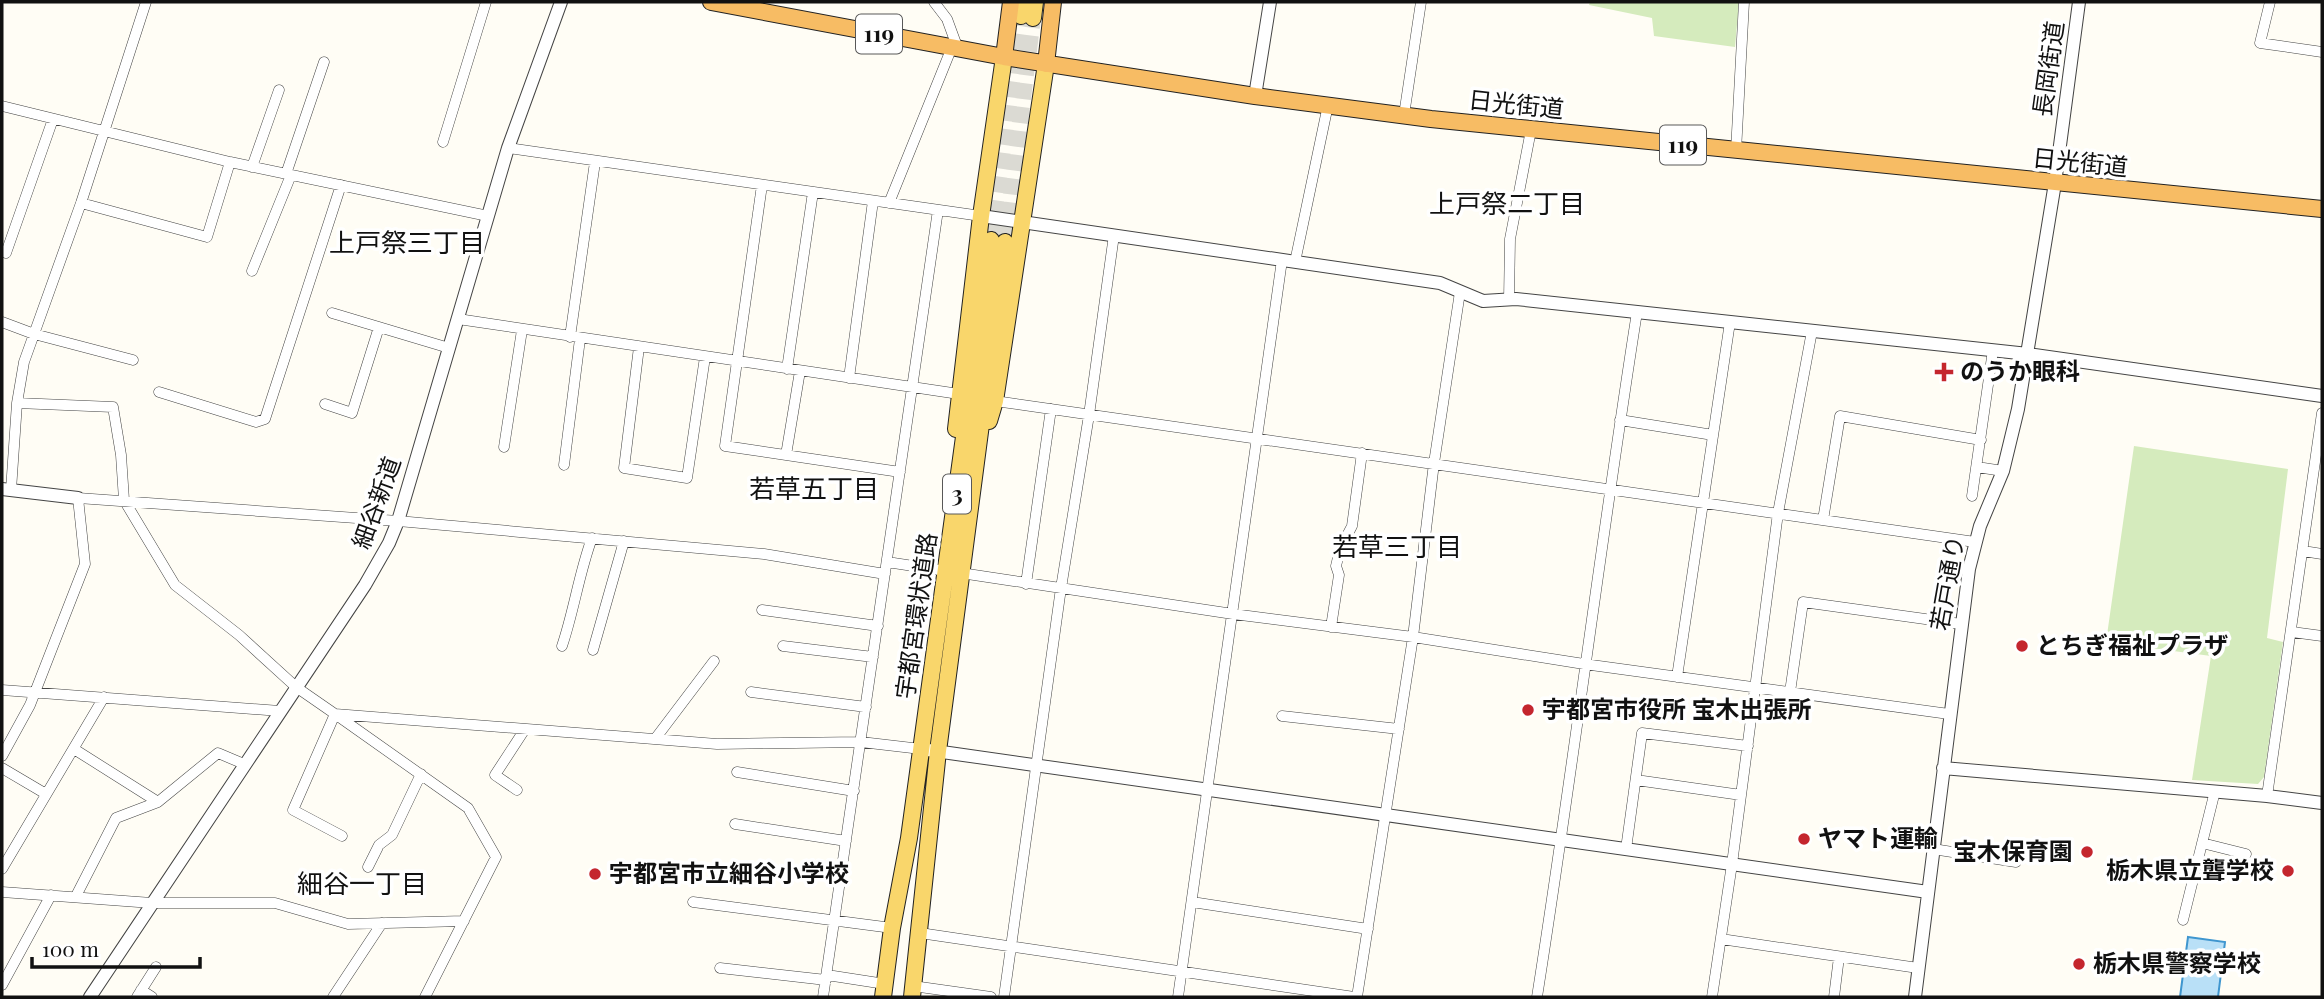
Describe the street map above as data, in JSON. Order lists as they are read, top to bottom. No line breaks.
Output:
{"streets":{"highway":["119","日光街道"],"main road":["3","宇都宮環状道路"],"street":["長岡街道","細谷新道","若戸通り"]},"crossings":[["長岡街道","日光街道"],["長岡街道","若戸通り"],["日光街道","3"],["日光街道","若戸通り"],["3","宇都宮環状道路"]],"districts":["上戸祭二丁目","上戸祭三丁目","若草五丁目","若草三丁目","細谷一丁目"],"places":{"health":["のうか眼科"],"other":["とちぎ福祉プラザ","宇都宮市役所 宝木出張所","ヤマト運輸","宝木保育園","栃木県立聾学校","宇都宮市立細谷小学校","栃木県警察学校"]},"scale_bar":"100 m"}
